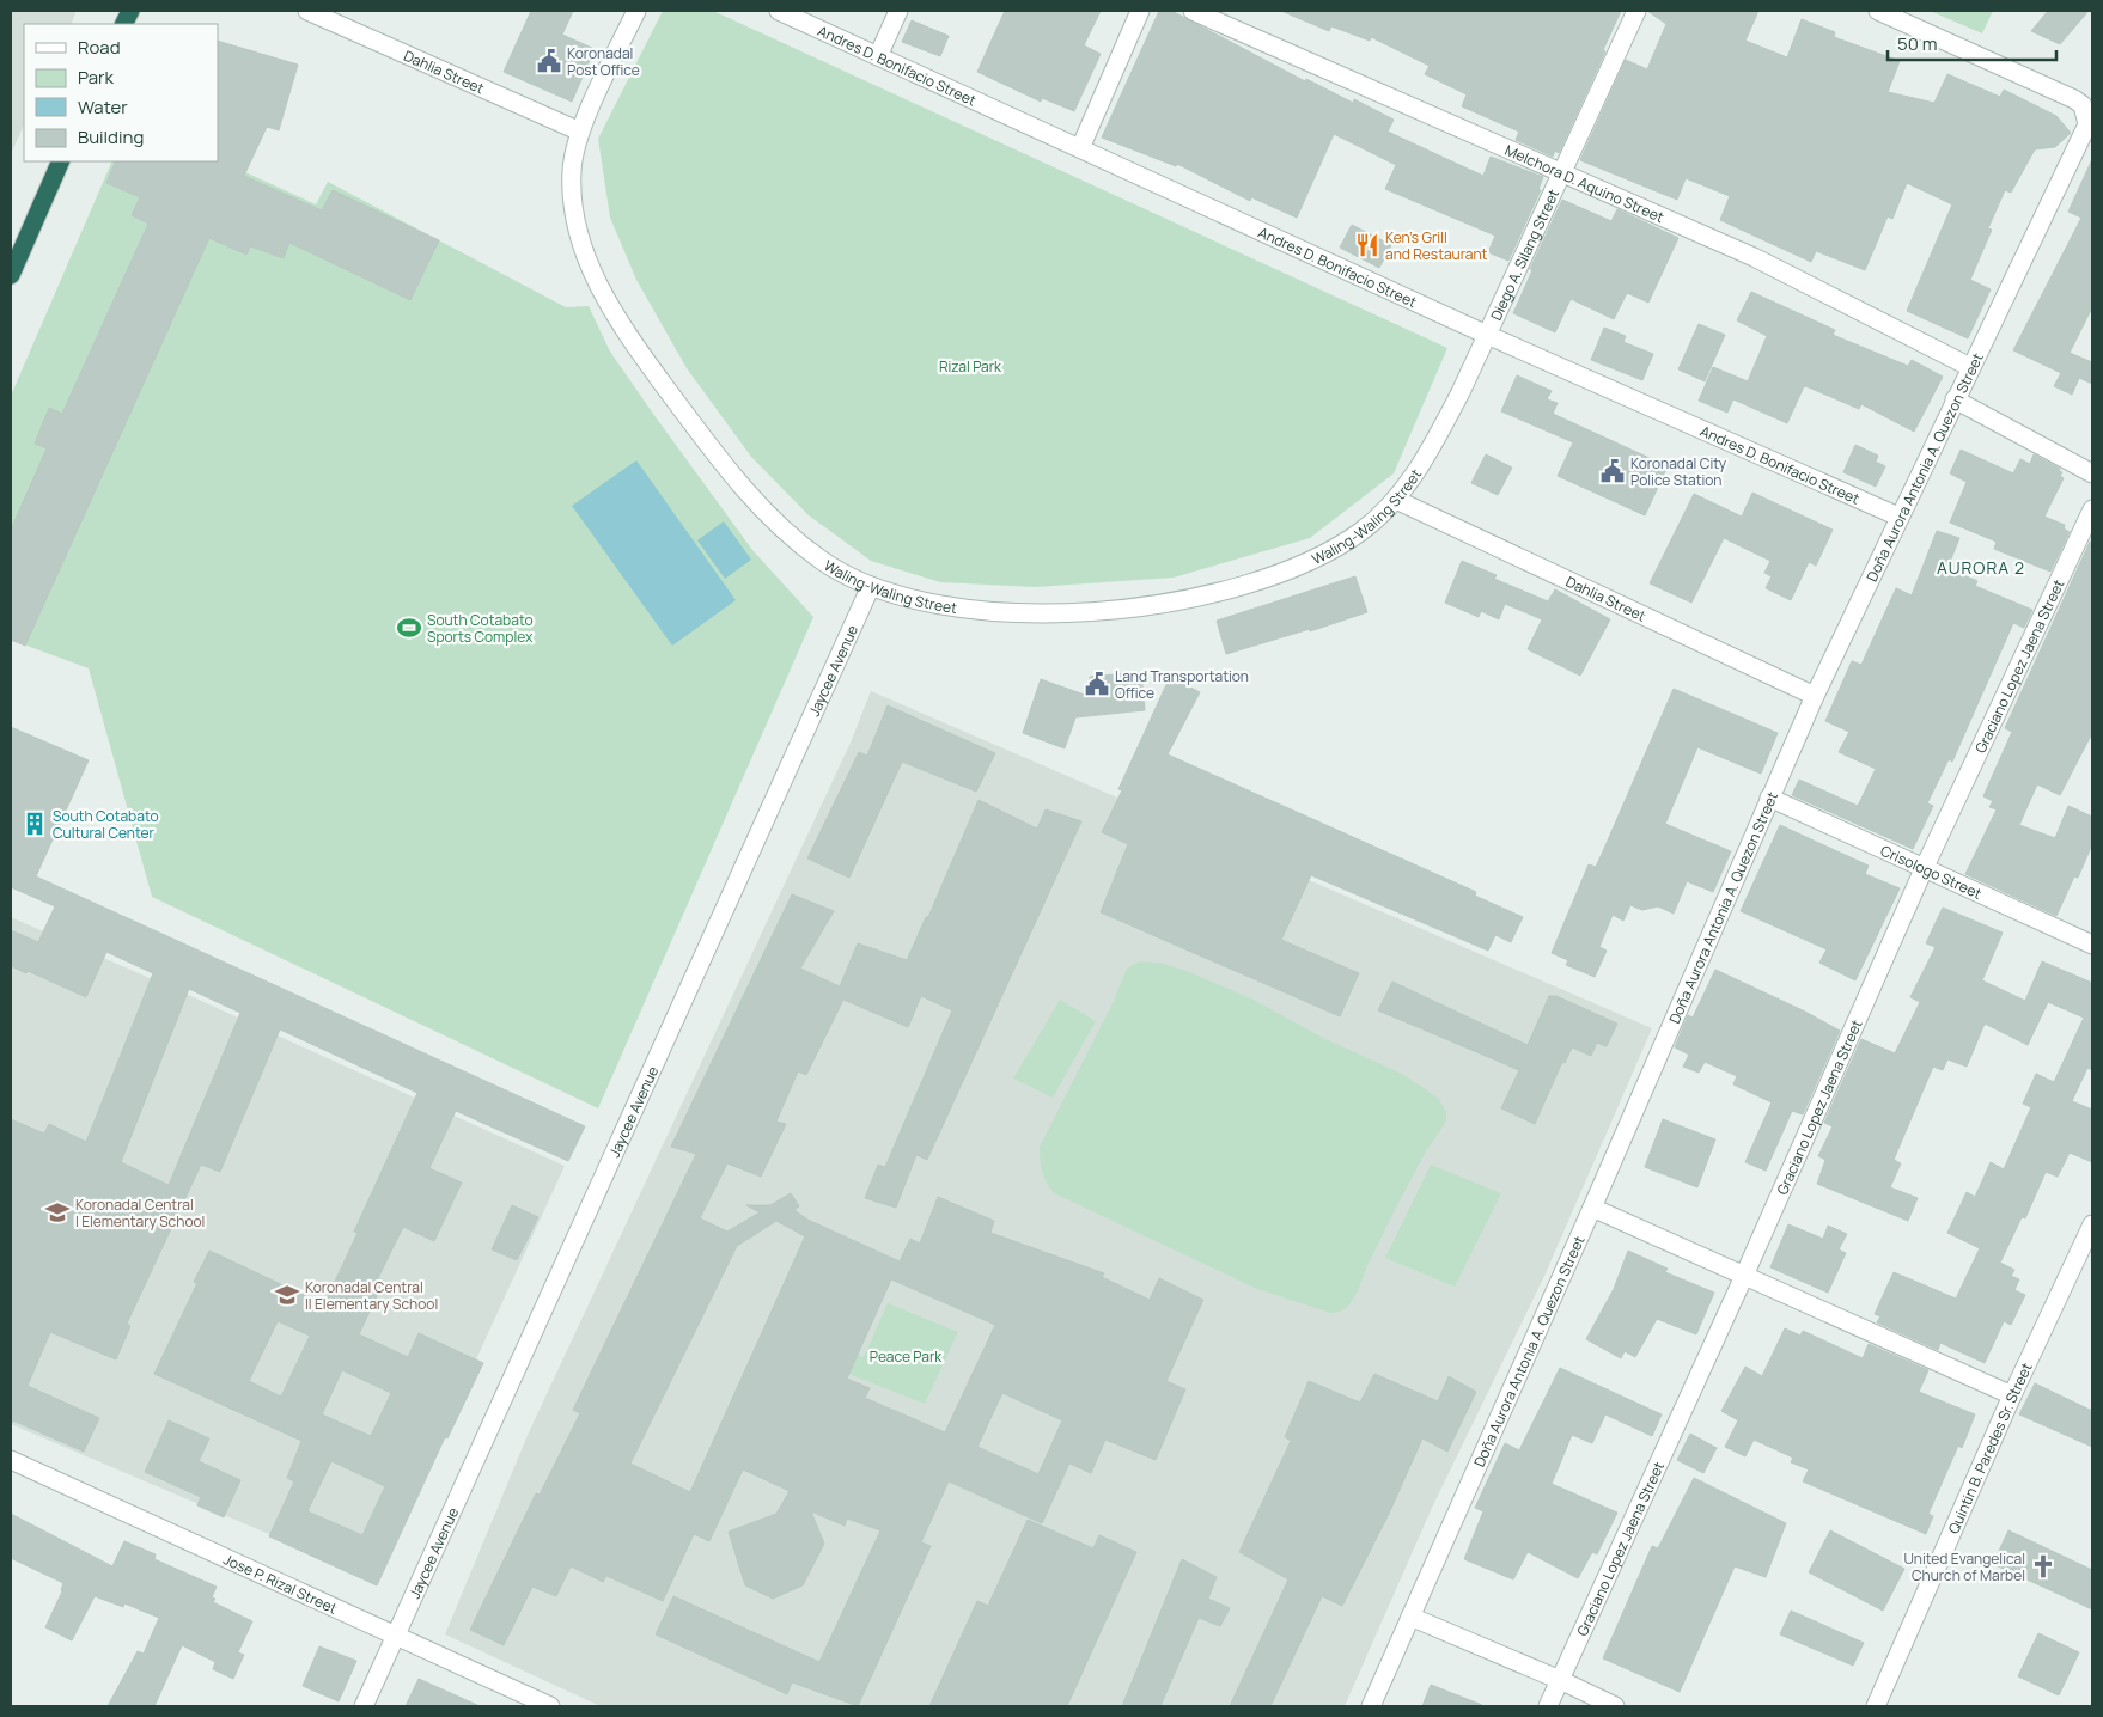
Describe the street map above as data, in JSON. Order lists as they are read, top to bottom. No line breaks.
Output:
{"streets":{"street":["Andres D. Bonifacio Street","Dahlia Street","Melchora D. Aquino Street","Diego A. Silang Street","Doña Aurora Antonia A. Quezon Street","Waling-Waling Street","Graciano Lopez Jaena Street","Jaycee Avenue","Crisologo Street","Quintin B. Paredes Sr. Street","Jose P. Rizal Street"]},"crossings":[["Andres D. Bonifacio Street","Diego A. Silang Street"],["Andres D. Bonifacio Street","Doña Aurora Antonia A. Quezon Street"],["Andres D. Bonifacio Street","Waling-Waling Street"],["Dahlia Street","Doña Aurora Antonia A. Quezon Street"],["Dahlia Street","Waling-Waling Street"],["Melchora D. Aquino Street","Diego A. Silang Street"],["Melchora D. Aquino Street","Doña Aurora Antonia A. Quezon Street"],["Diego A. Silang Street","Waling-Waling Street"],["Doña Aurora Antonia A. Quezon Street","Crisologo Street"],["Waling-Waling Street","Jaycee Avenue"],["Graciano Lopez Jaena Street","Crisologo Street"],["Jaycee Avenue","Jose P. Rizal Street"]],"districts":["AURORA 2"],"parks":["Rizal Park","Peace Park"],"places":{"public building":["Koronadal Post Office","Koronadal City Police Station","Land Transportation Office"],"restaurant":["Ken's Grill and Restaurant"],"sports":["South Cotabato Sports Complex"],"building":["South Cotabato Cultural Center"],"school or university":["Koronadal Central I Elementary School","Koronadal Central II Elementary School"],"church":["United Evangelical Church of Marbel"]},"legend":["Road","Park","Water","Building"],"scale_bar":"50 m"}
